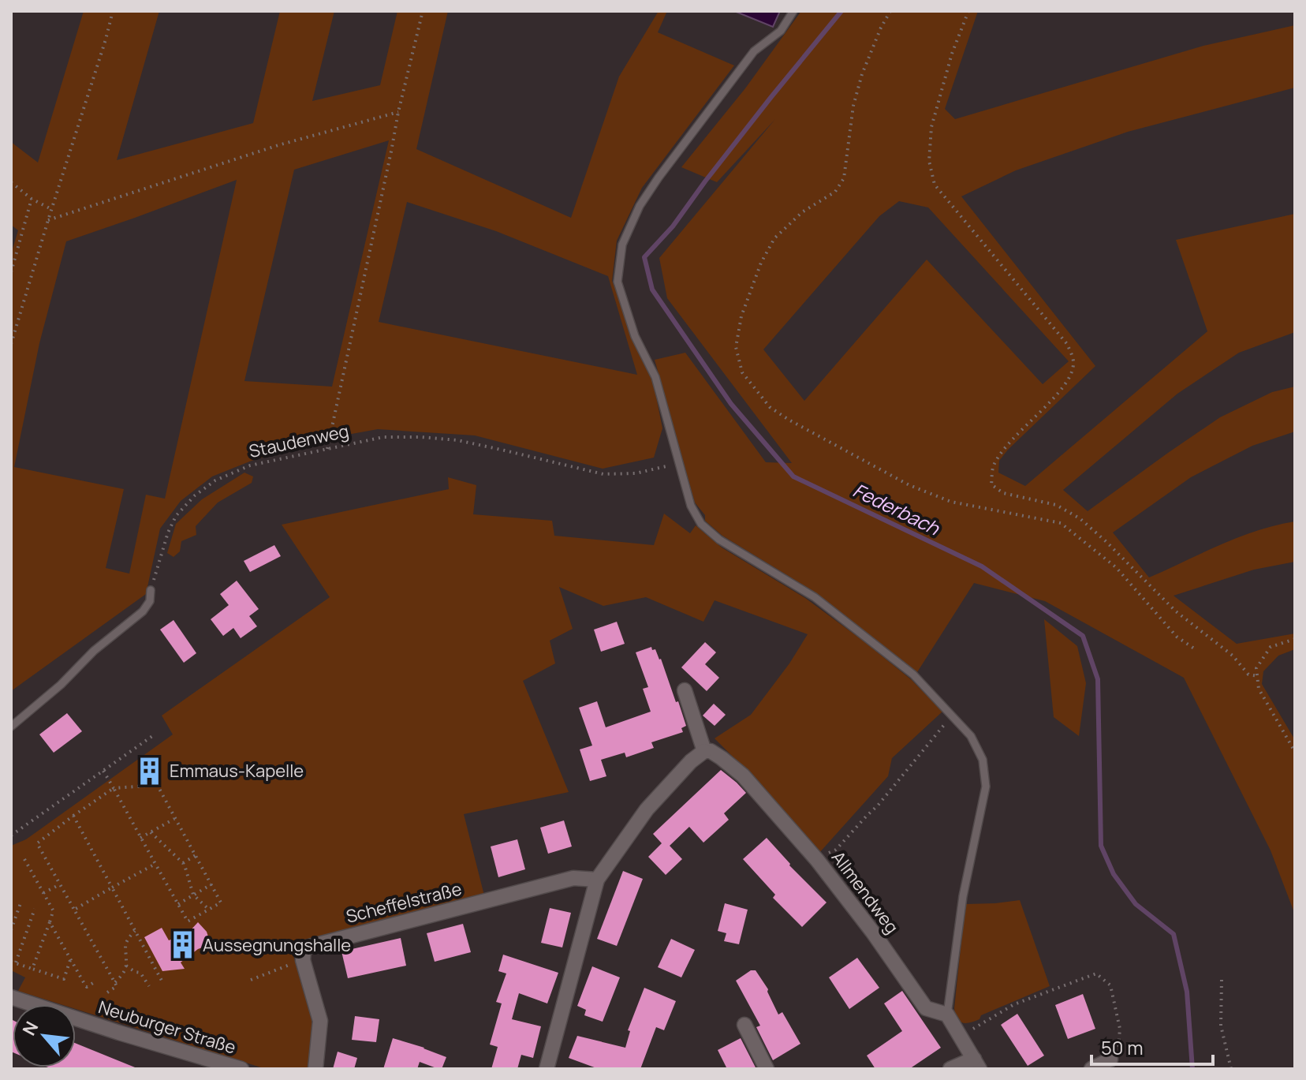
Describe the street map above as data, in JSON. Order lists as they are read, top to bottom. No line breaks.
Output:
{"streets":{"street":["Allmendweg","Scheffelstraße","Neuburger Straße"],"path":["Staudenweg"]},"water":["Federbach"],"places":{"building":["Emmaus-Kapelle","Aussegnungshalle"]},"scale_bar":"50 m","north":"top left"}
